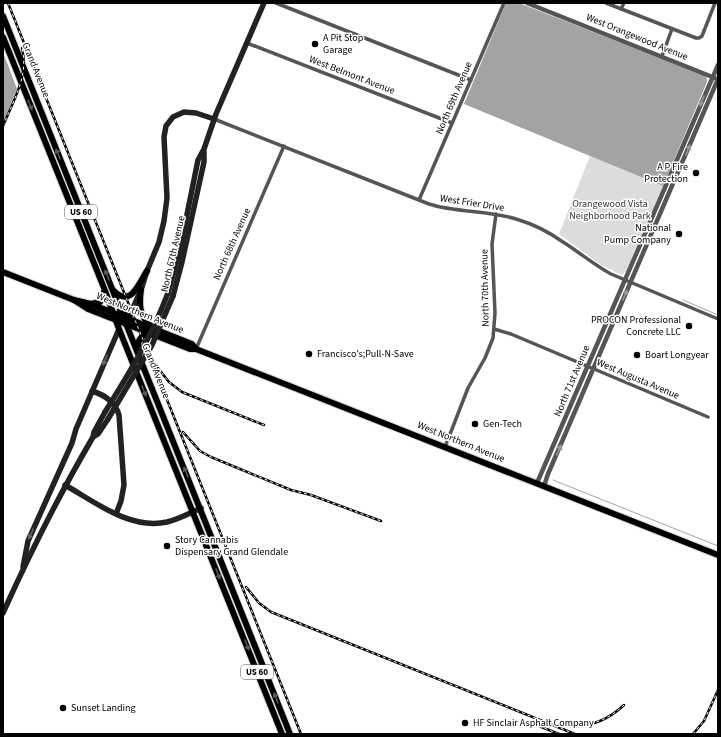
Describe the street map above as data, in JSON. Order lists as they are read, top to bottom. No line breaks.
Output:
{"streets":{"main road":["Grand Avenue","US 60","North 67th Avenue","West Northern Avenue"],"street":["West Orangewood Avenue","West Belmont Avenue","North 69th Avenue","West Frier Drive","North 68th Avenue","North 70th Avenue","West Augusta Avenue","North 71st Avenue"]},"crossings":[["West Orangewood Avenue","North 71st Avenue"],["Grand Avenue","North 67th Avenue"],["Grand Avenue","West Northern Avenue"],["West Belmont Avenue","North 69th Avenue"],["West Belmont Avenue","North 67th Avenue"],["North 69th Avenue","West Frier Drive"],["West Frier Drive","North 68th Avenue"],["West Frier Drive","North 67th Avenue"],["West Frier Drive","North 70th Avenue"],["West Frier Drive","North 71st Avenue"],["North 68th Avenue","West Northern Avenue"],["North 70th Avenue","West Northern Avenue"],["North 70th Avenue","West Augusta Avenue"],["West Northern Avenue","North 71st Avenue"],["West Augusta Avenue","North 71st Avenue"]],"parks":["Orangewood Vista Neighborhood Park"],"places":["A Pit Stop Garage","A P Fire Protection","National Pump Company","PROCON Professional Concrete LLC","Francisco's;Pull-N-Save","Boart Longyear","Gen-Tech","Story Cannabis Dispensary Grand Glendale","Sunset Landing","HF Sinclair Asphalt Company"]}
